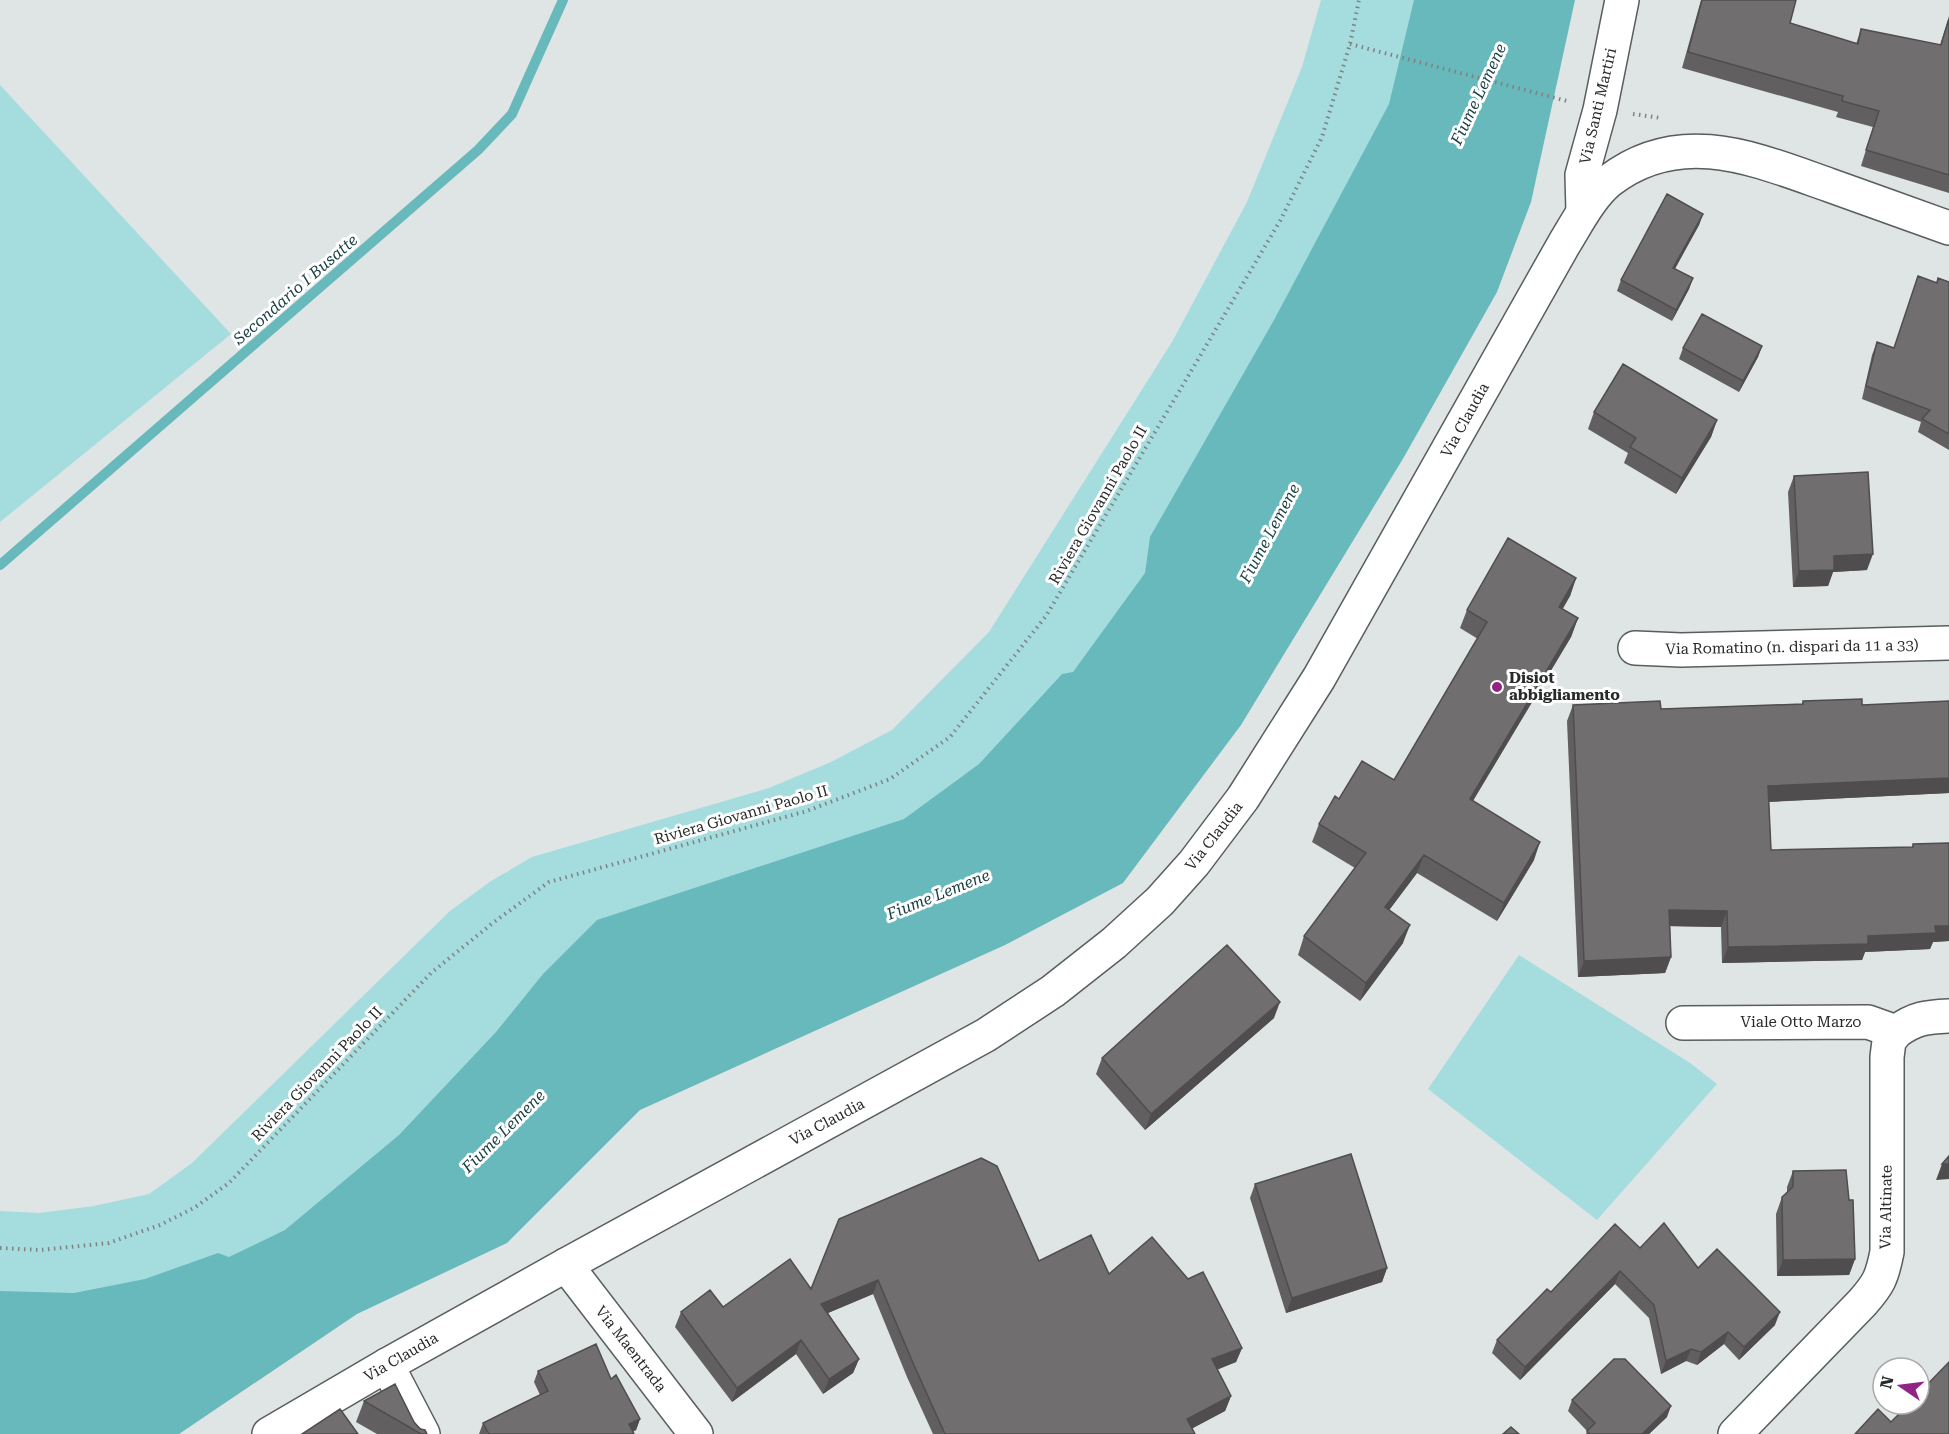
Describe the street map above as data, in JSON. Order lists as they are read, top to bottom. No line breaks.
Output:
{"streets":{"street":["Via Santi Martiri","Via Claudia","Via Romatino (n. dispari da 11 a 33)","Viale Otto Marzo","Via Altinate","Via Maentrada"],"path":["Riviera Giovanni Paolo II"]},"crossings":[["Via Santi Martiri","Via Claudia"],["Via Claudia","Via Maentrada"],["Viale Otto Marzo","Via Altinate"]],"water":["Fiume Lemene","Secondario I Busatte"],"places":["Disiot abbigliamento"],"north":"left"}
